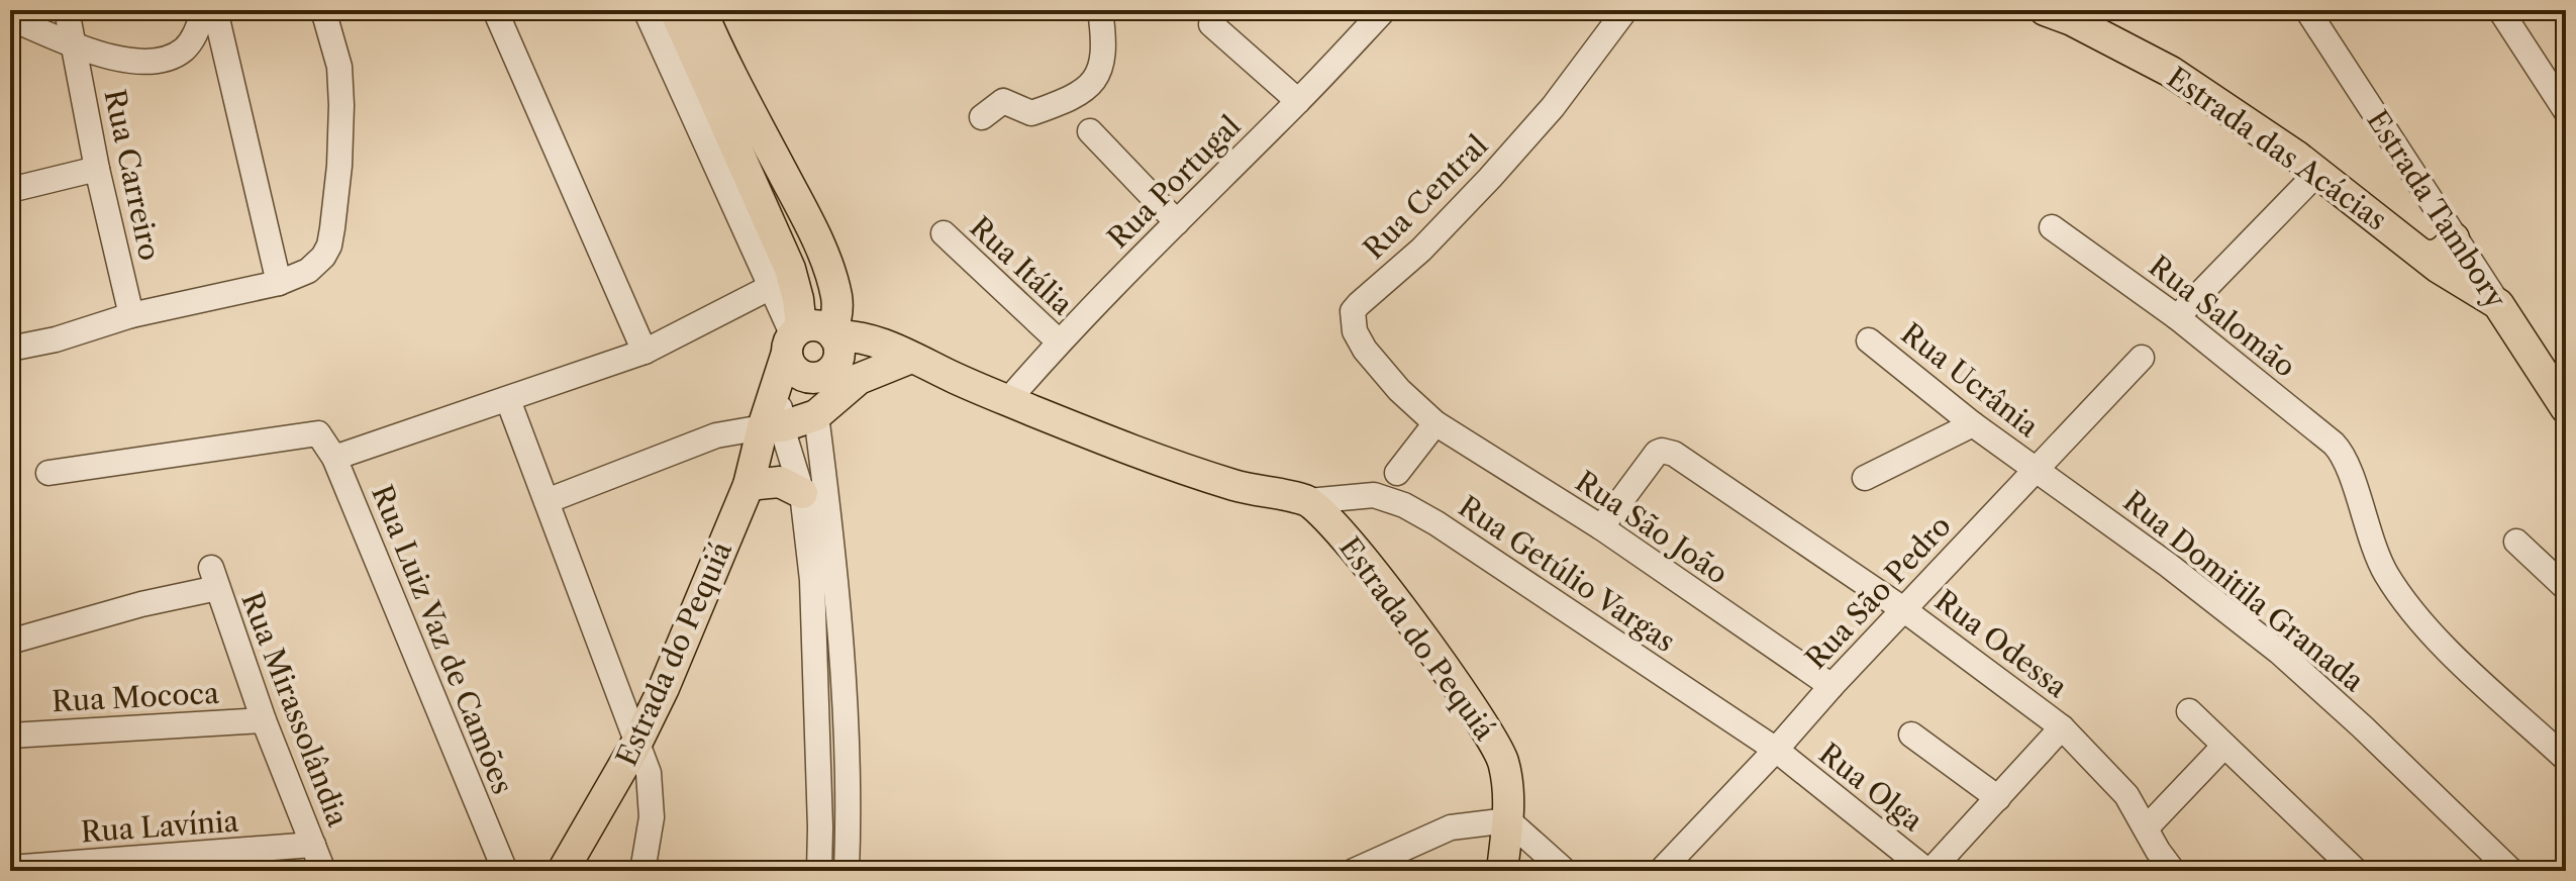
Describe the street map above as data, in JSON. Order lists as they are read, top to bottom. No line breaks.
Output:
{"streets":{"main road":["Estrada das Acácias","Estrada Tambory","Estrada do Pequiá"],"street":["Rua Carreiro","Rua Portugal","Rua Central","Rua Itália","Rua Salomão","Rua Ucrânia","Rua São João","Rua Getúlio Vargas","Rua Domitila Granada","Rua São Pedro","Rua Luiz Vaz de Camões","Rua Odessa","Rua Mococa","Rua Mirassolândia","Rua Olga","Rua Lavínia"]},"crossings":[["Estrada das Acácias","Estrada Tambory"],["Rua Portugal","Rua Itália"],["Rua Central","Rua São João"],["Rua Ucrânia","Rua Domitila Granada"],["Rua Ucrânia","Rua São Pedro"],["Rua São João","Rua São Pedro"],["Rua São João","Rua Odessa"],["Rua Getúlio Vargas","Rua São Pedro"],["Rua Getúlio Vargas","Estrada do Pequiá"],["Rua Getúlio Vargas","Rua Olga"],["Rua Domitila Granada","Rua São Pedro"],["Rua São Pedro","Rua Odessa"],["Rua São Pedro","Rua Olga"],["Rua Mococa","Rua Mirassolândia"],["Rua Mirassolândia","Rua Lavínia"]]}
